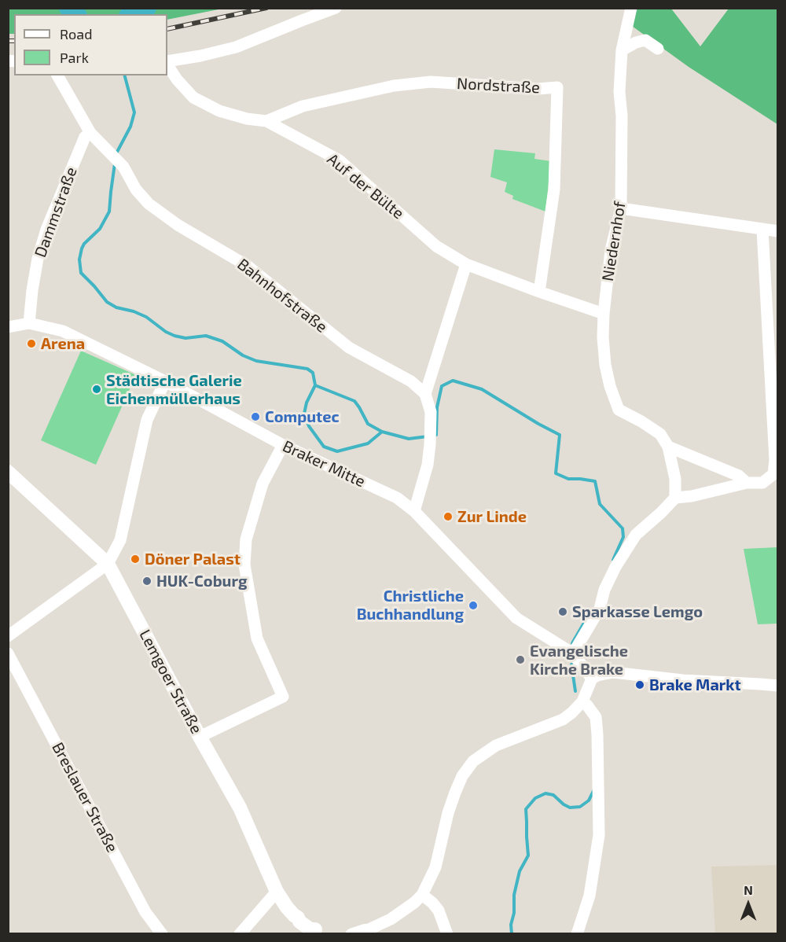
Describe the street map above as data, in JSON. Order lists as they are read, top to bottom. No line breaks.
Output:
{"streets":{"main road":["Lemgoer Straße"],"street":["Nordstraße","Auf der Bülte","Dammstraße","Niedernhof","Bahnhofstraße","Braker Mitte","Breslauer Straße"]},"crossings":[["Nordstraße","Auf der Bülte"],["Auf der Bülte","Niedernhof"],["Dammstraße","Bahnhofstraße"],["Dammstraße","Braker Mitte"]],"places":["Arena","Städtische Galerie Eichenmüllerhaus","Computec","Zur Linde","Döner Palast","HUK-Coburg","Christliche Buchhandlung","Sparkasse Lemgo","Evangelische Kirche Brake","Brake Markt"],"legend":["Road","Park"],"north":"top"}
